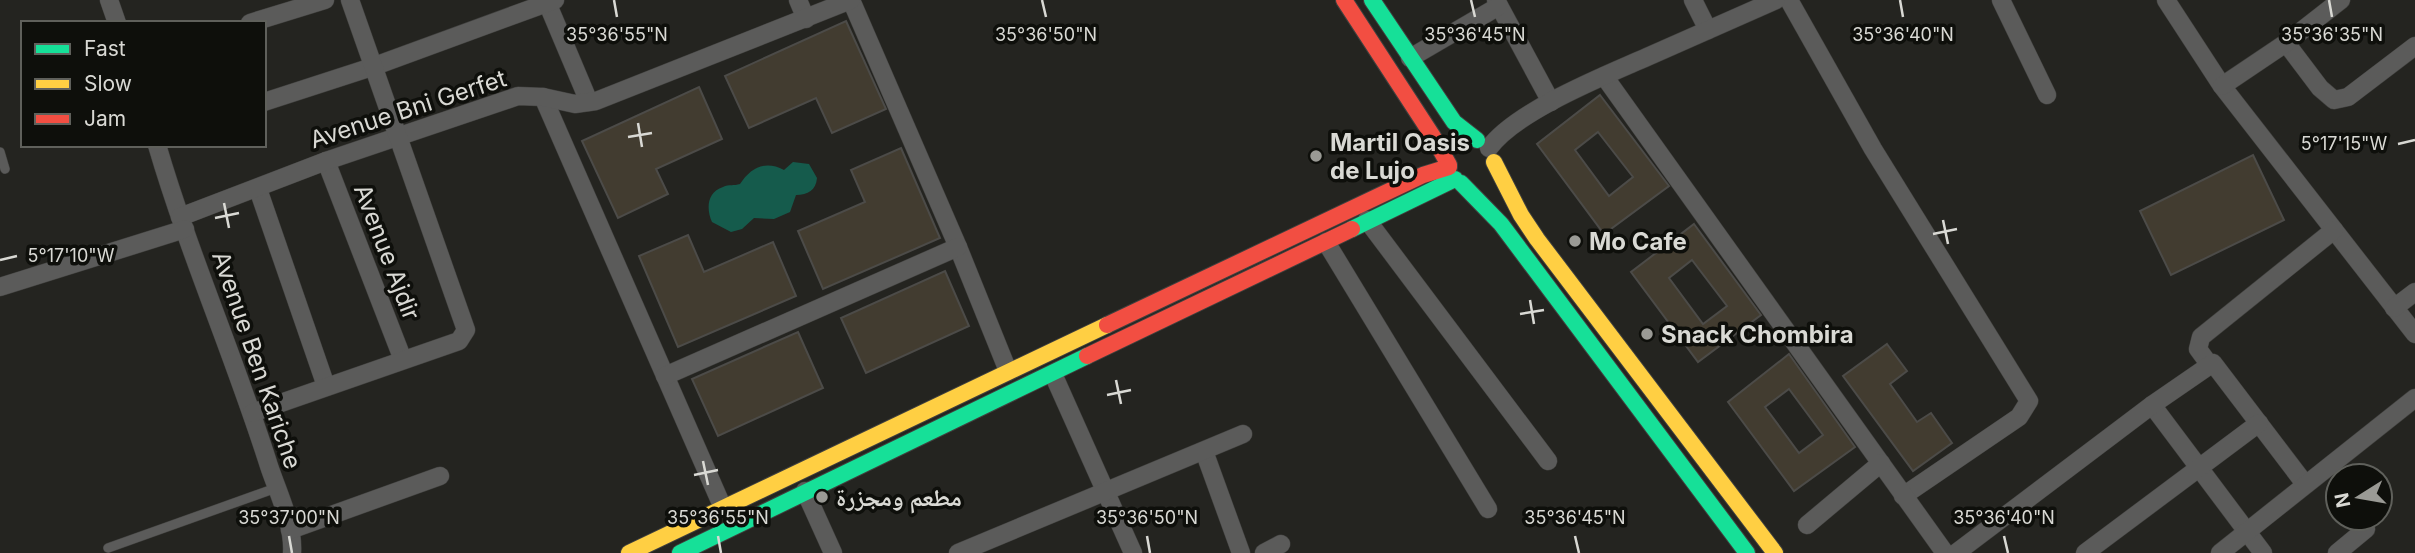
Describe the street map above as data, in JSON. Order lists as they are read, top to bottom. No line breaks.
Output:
{"streets":{"street":["Avenue Bni Gerfet","Avenue Ajdir","Avenue Ben Kariche"]},"crossings":[["Avenue Bni Gerfet","Avenue Ajdir"],["Avenue Bni Gerfet","Avenue Ben Kariche"]],"places":["Martil Oasis de Lujo","Mo Cafe","Snack Chombira","مطعم ومجزرة"],"legend":["Fast","Slow","Jam"],"north":"left","coordinates":["35°36'55\"N","35°36'50\"N","35°36'45\"N","35°36'40\"N","35°36'35\"N","5°17'15\"W","5°17'10\"W","35°37'00\"N"]}
